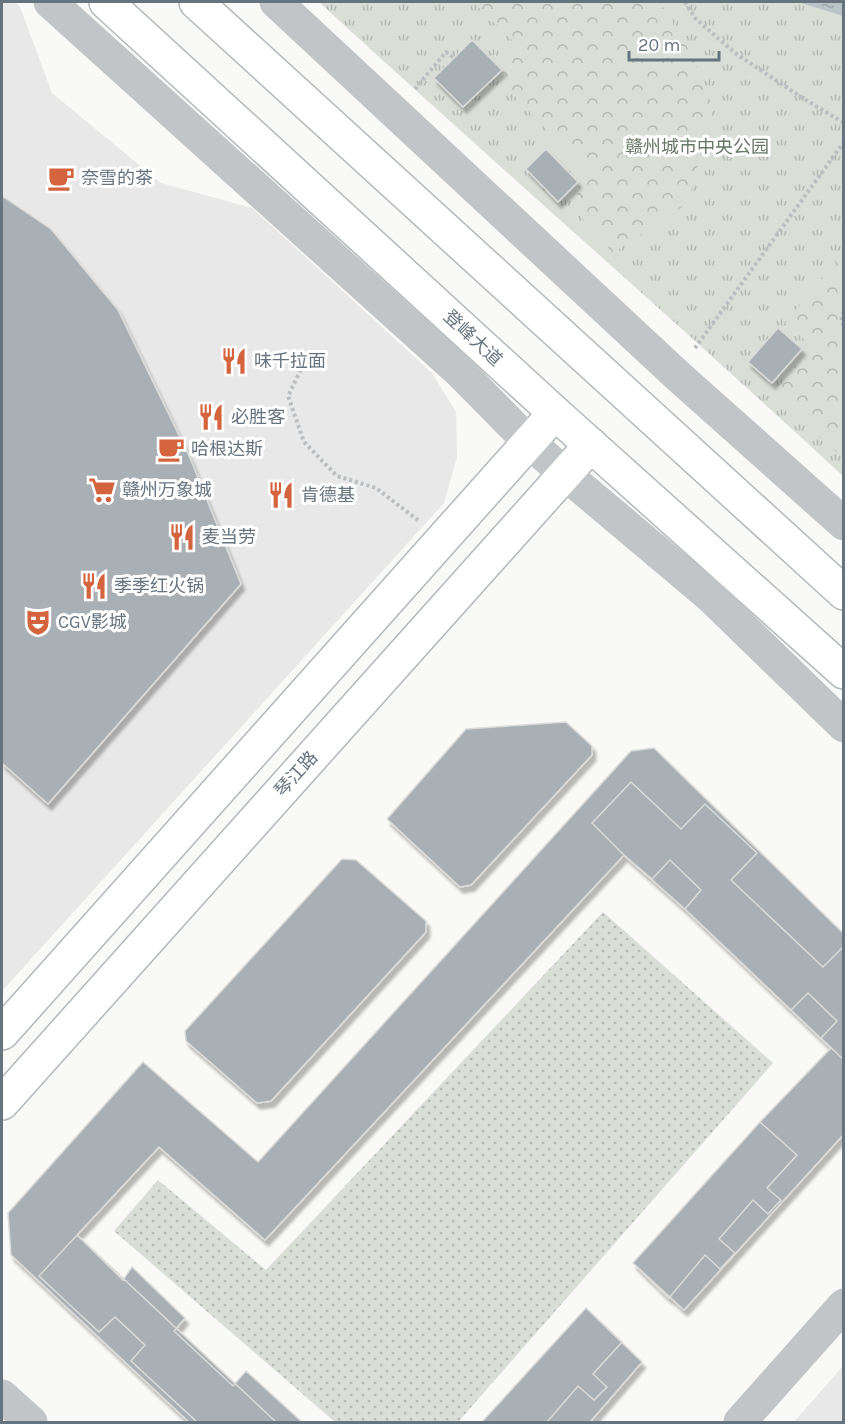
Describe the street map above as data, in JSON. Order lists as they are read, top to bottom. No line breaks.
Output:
{"streets":{"main road":["登峰大道","琴江路"]},"crossings":[["登峰大道","琴江路"]],"parks":["赣州城市中央公园"],"places":{"cafe":["奈雪的茶","哈根达斯"],"restaurant":["味千拉面","必胜客","肯德基","麦当劳","季季红火锅"],"supermarket":["赣州万象城"],"theatre":["CGV影城"]},"scale_bar":"20 m"}
